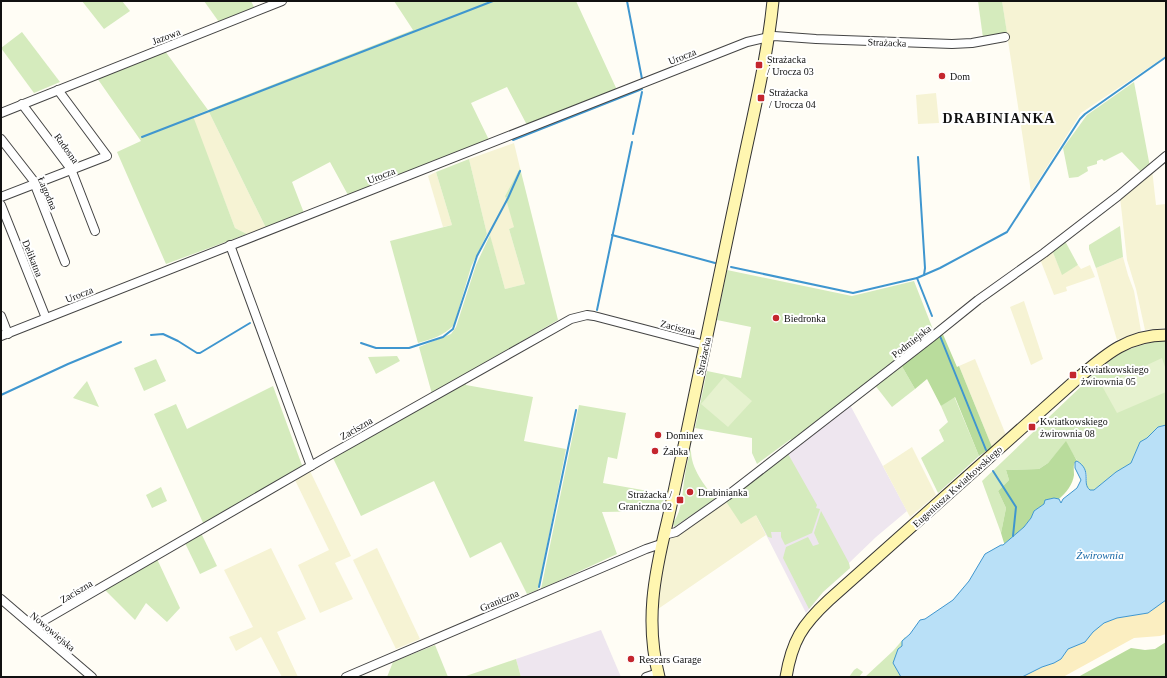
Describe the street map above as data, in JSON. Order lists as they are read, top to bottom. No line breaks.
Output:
{"streets":{"street":["Jazowa","Strażacka","Urocza","Radosna","Łagodna","Delikatna","Zaciszna","Podmiejska","Eugeniusza Kwiatkowskiego","Graniczna","Nowowiejska"]},"crossings":[["Jazowa","Radosna"],["Strażacka","Urocza"],["Strażacka","Zaciszna"],["Strażacka","Podmiejska"],["Strażacka","Graniczna"],["Urocza","Delikatna"],["Zaciszna","Nowowiejska"],["Podmiejska","Graniczna"]],"districts":["DRABINIANKA"],"water":["Żwirownia"],"places":{"transit":["Strażacka / Urocza 03","Strażacka / Urocza 04","Kwiatkowskiego żwirownia 05","Kwiatkowskiego żwirownia 08","Strażacka / Graniczna 02"],"other":["Dom","Biedronka","Dominex","Żabka","Drabinianka","Rescars Garage"]}}
